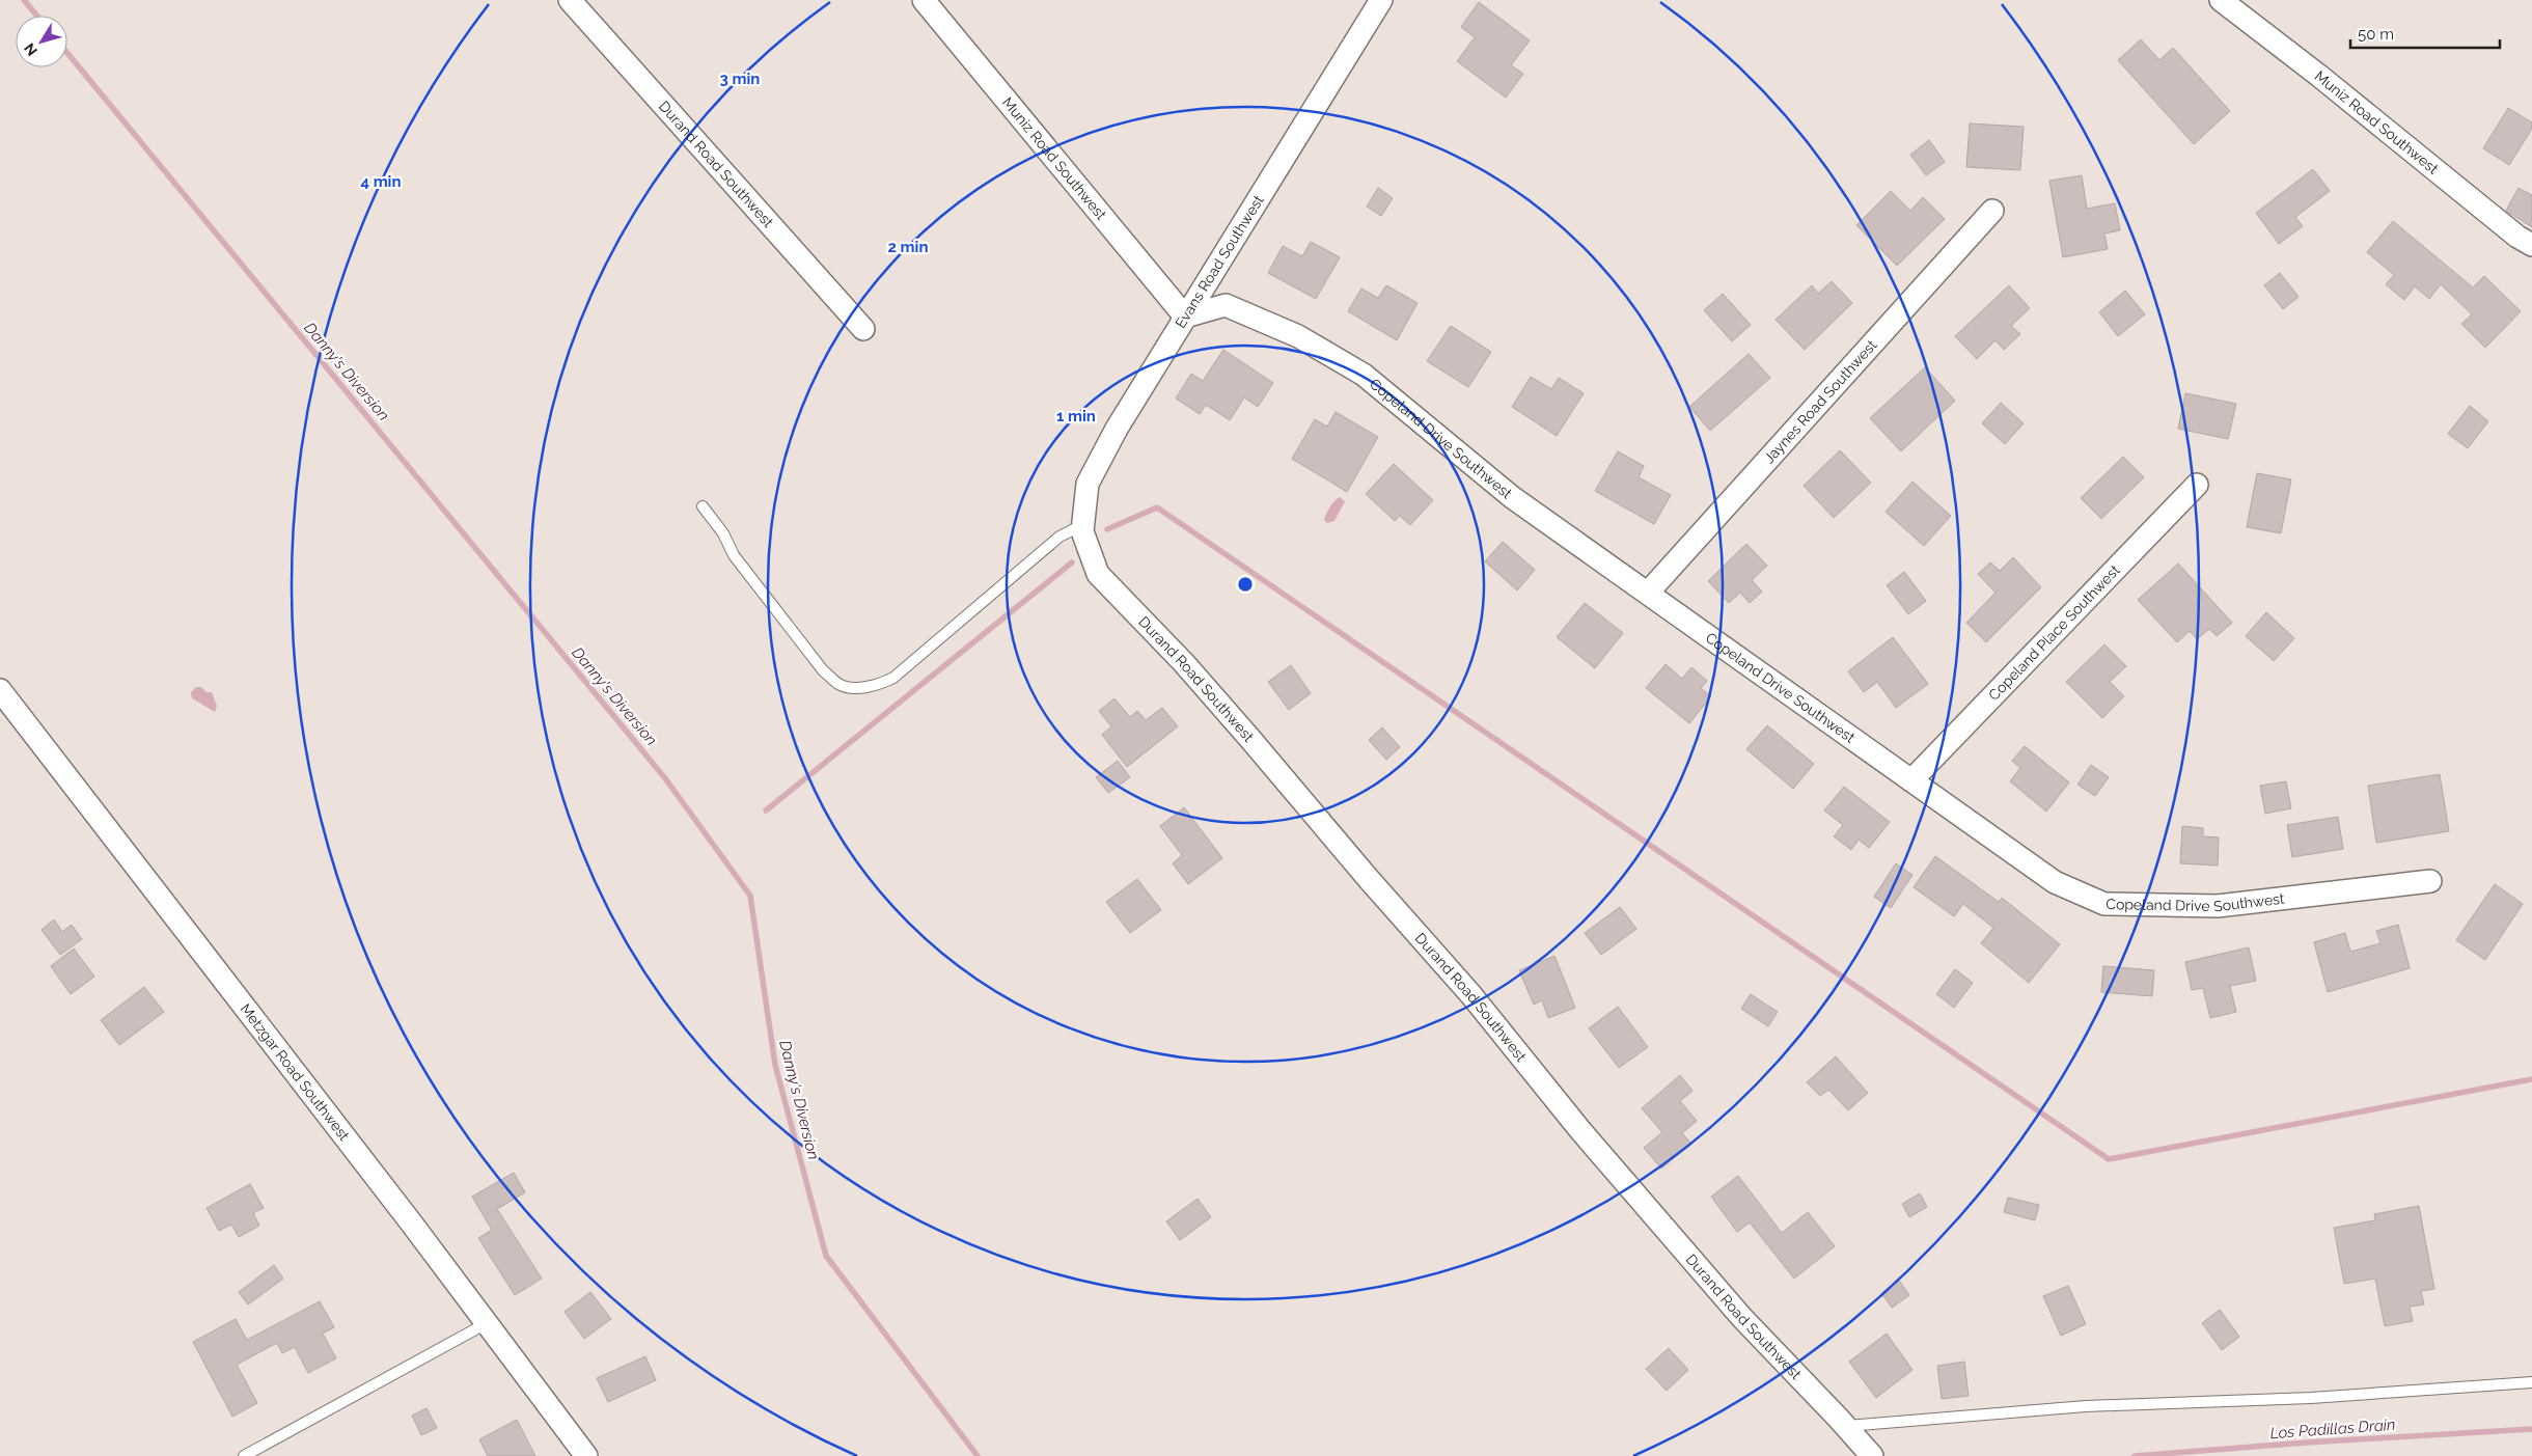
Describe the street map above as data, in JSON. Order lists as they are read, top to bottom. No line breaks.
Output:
{"streets":{"street":["Muniz Road Southwest","Durand Road Southwest","Evans Road Southwest","Jaynes Road Southwest","Copeland Drive Southwest","Copeland Place Southwest","Metzgar Road Southwest"]},"crossings":[["Muniz Road Southwest","Evans Road Southwest"],["Muniz Road Southwest","Copeland Drive Southwest"],["Durand Road Southwest","Evans Road Southwest"],["Evans Road Southwest","Copeland Drive Southwest"],["Jaynes Road Southwest","Copeland Drive Southwest"],["Copeland Drive Southwest","Copeland Place Southwest"]],"water":["Danny's Diversion","Los Padillas Drain"],"scale_bar":"50 m","north":"bottom left","rings":["3 min","4 min","2 min","1 min"]}
